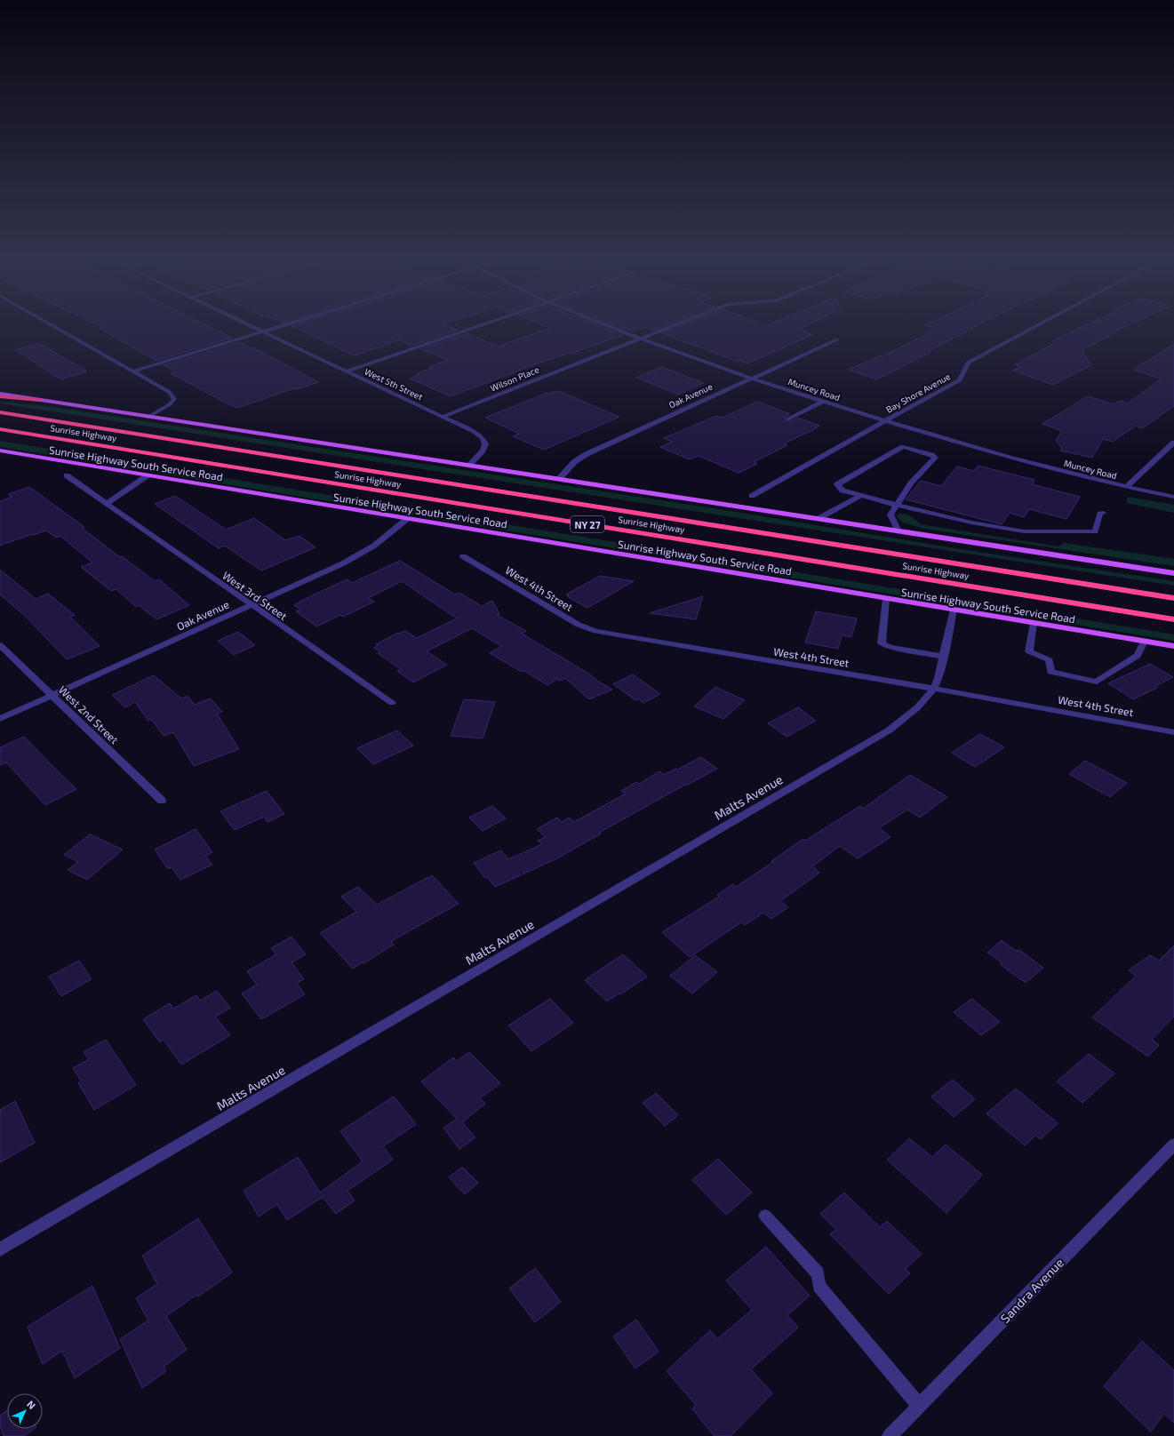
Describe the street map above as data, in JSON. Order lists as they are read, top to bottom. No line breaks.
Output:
{"streets":{"highway":["Sunrise Highway","NY 27"],"main road":["Sunrise Highway South Service Road"],"street":["Wilson Place","West 5th Street","Muncey Road","Bay Shore Avenue","Oak Avenue","West 4th Street","West 3rd Street","West 2nd Street","Malts Avenue","Sandra Avenue"]},"crossings":[["Wilson Place","West 5th Street"],["Wilson Place","Muncey Road"],["Muncey Road","Bay Shore Avenue"],["Muncey Road","Oak Avenue"],["Oak Avenue","Sunrise Highway South Service Road"],["Oak Avenue","West 3rd Street"],["Oak Avenue","West 2nd Street"],["Sunrise Highway South Service Road","Malts Avenue"],["West 4th Street","Malts Avenue"]],"north":"top right"}
